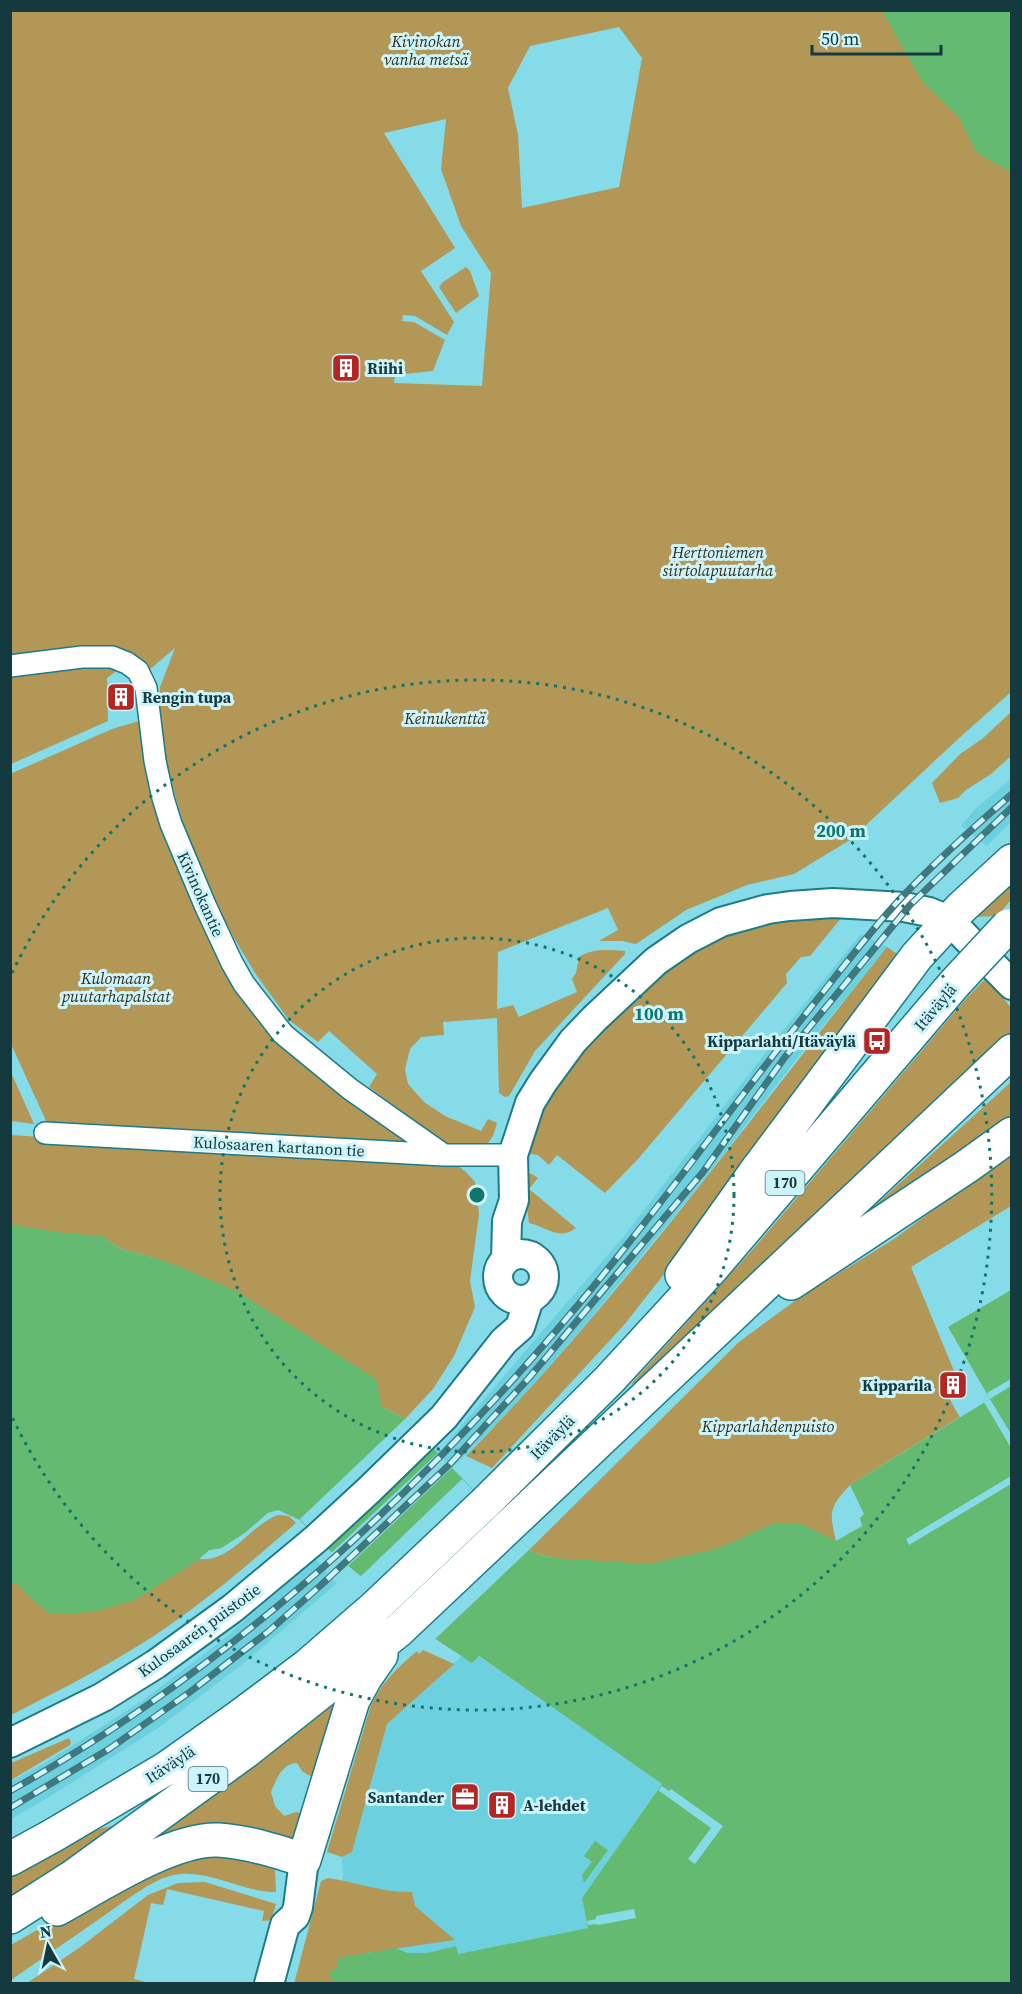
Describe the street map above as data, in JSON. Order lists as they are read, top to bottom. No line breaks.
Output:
{"streets":{"highway":["Itäväylä","170"],"main road":["Kulosaaren puistotie"],"street":["Kivinokantie","Kulosaaren kartanon tie"]},"crossings":[["Kivinokantie","Kulosaaren kartanon tie"]],"parks":["Kivinokan vanha metsä","Herttoniemen siirtolapuutarha","Keinukenttä","Kulomaan puutarhapalstat","Kipparlahdenpuisto"],"places":{"building":["Riihi","Rengin tupa","Kipparila","A-lehdet"],"bus stop":["Kipparlahti/Itäväylä"],"office":["Santander"]},"scale_bar":"50 m","north":"top","rings":["200 m","100 m"]}
